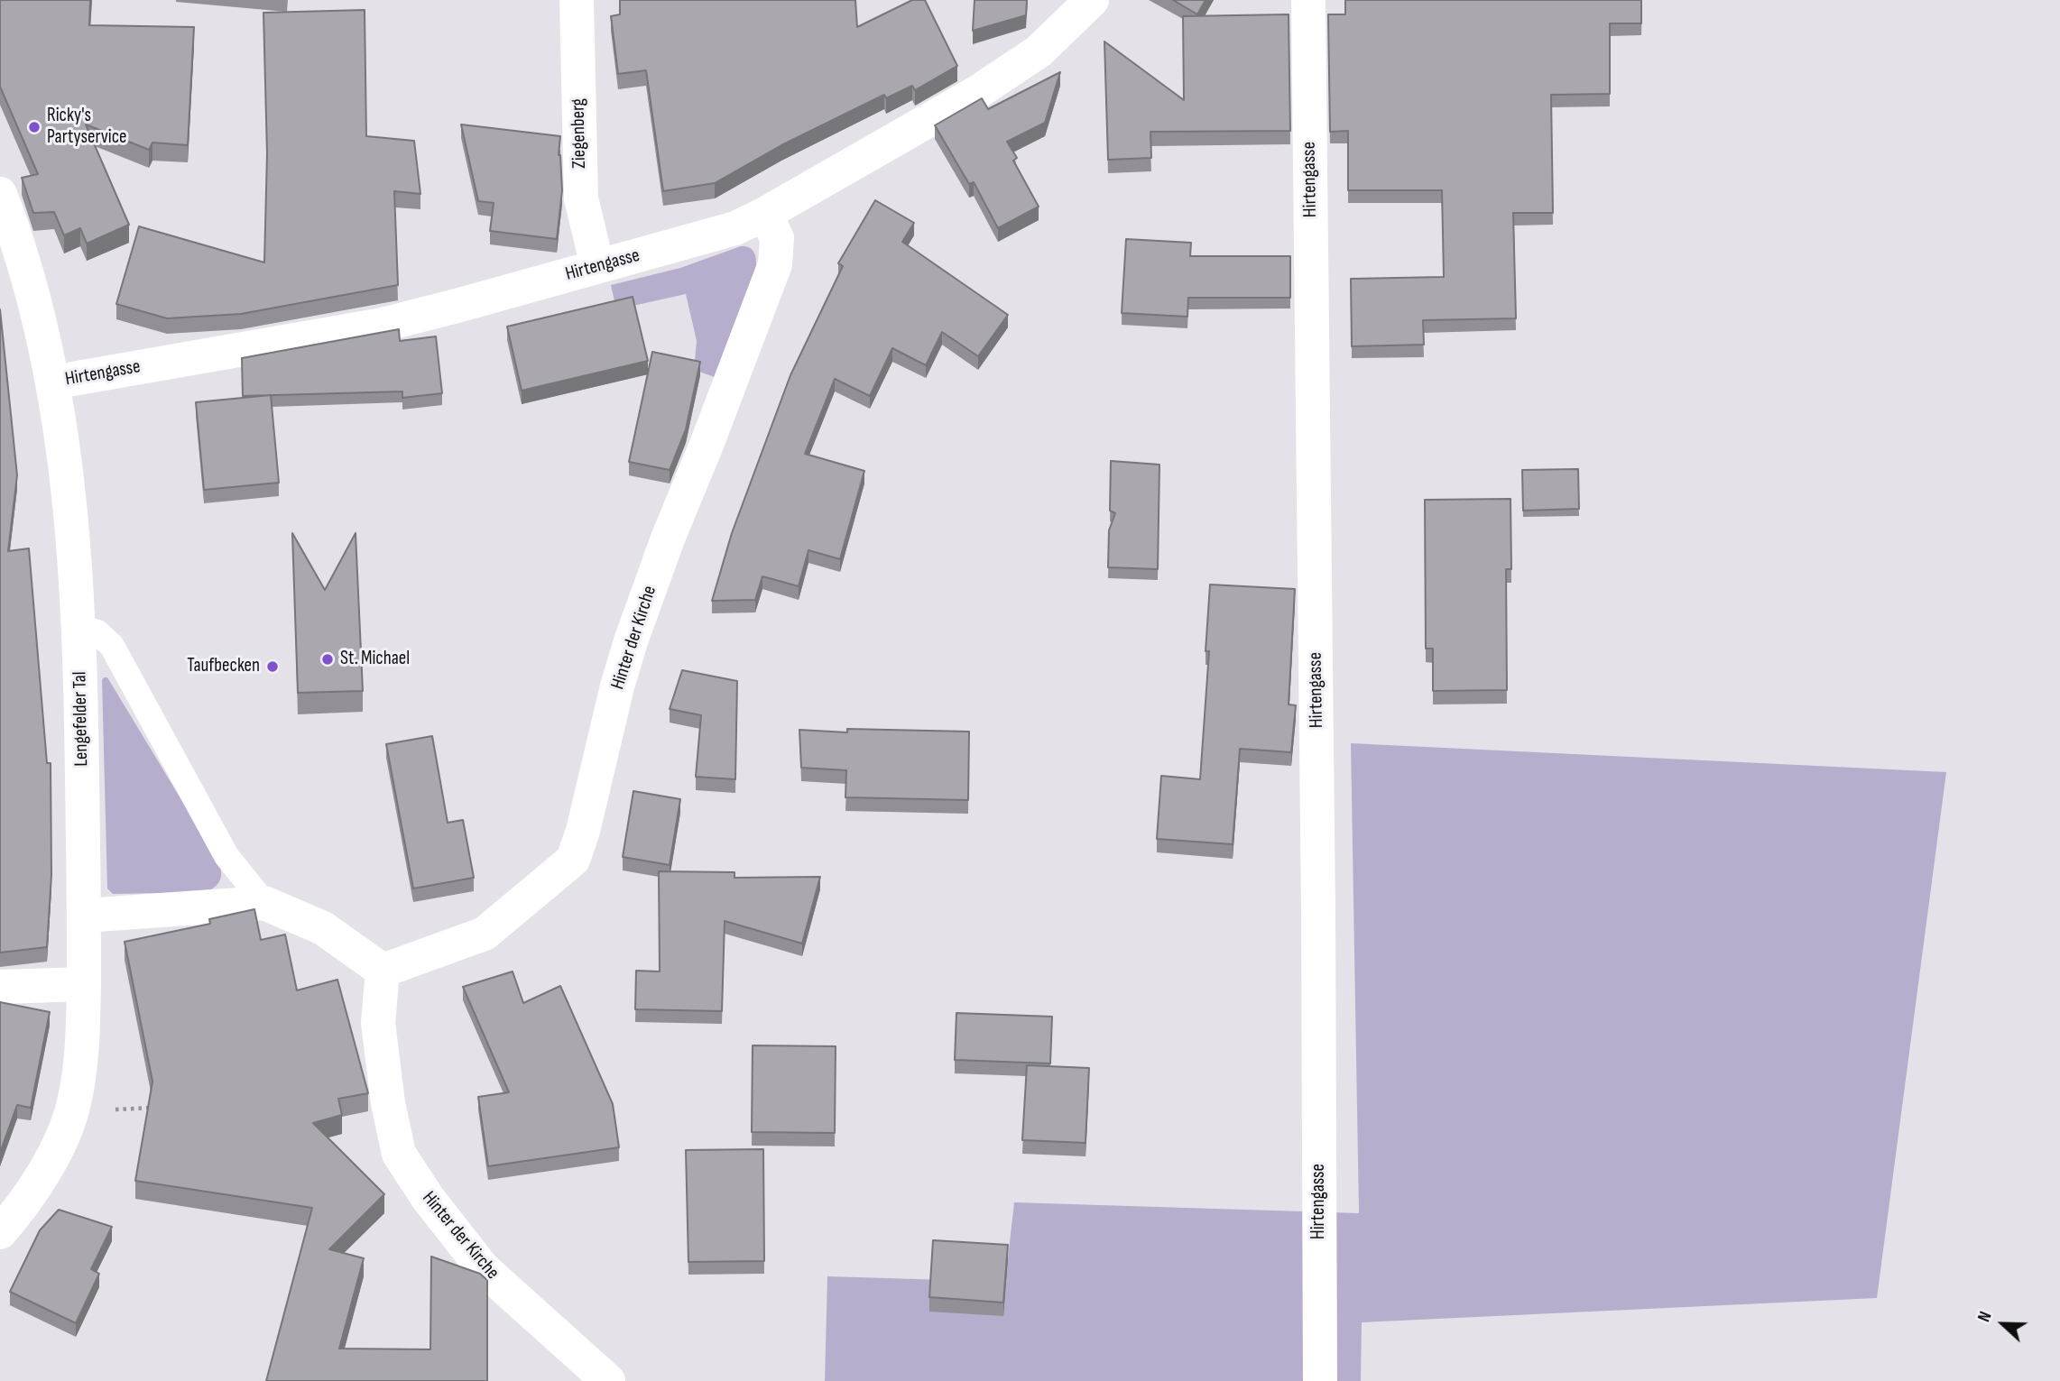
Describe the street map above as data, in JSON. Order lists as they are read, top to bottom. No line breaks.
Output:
{"streets":{"street":["Ziegenberg","Hirtengasse","Hinter der Kirche","Lengefelder Tal"]},"crossings":[["Ziegenberg","Hirtengasse"],["Hirtengasse","Hinter der Kirche"],["Hirtengasse","Lengefelder Tal"]],"places":["Ricky's Partyservice","St. Michael","Taufbecken"],"north":"left"}
